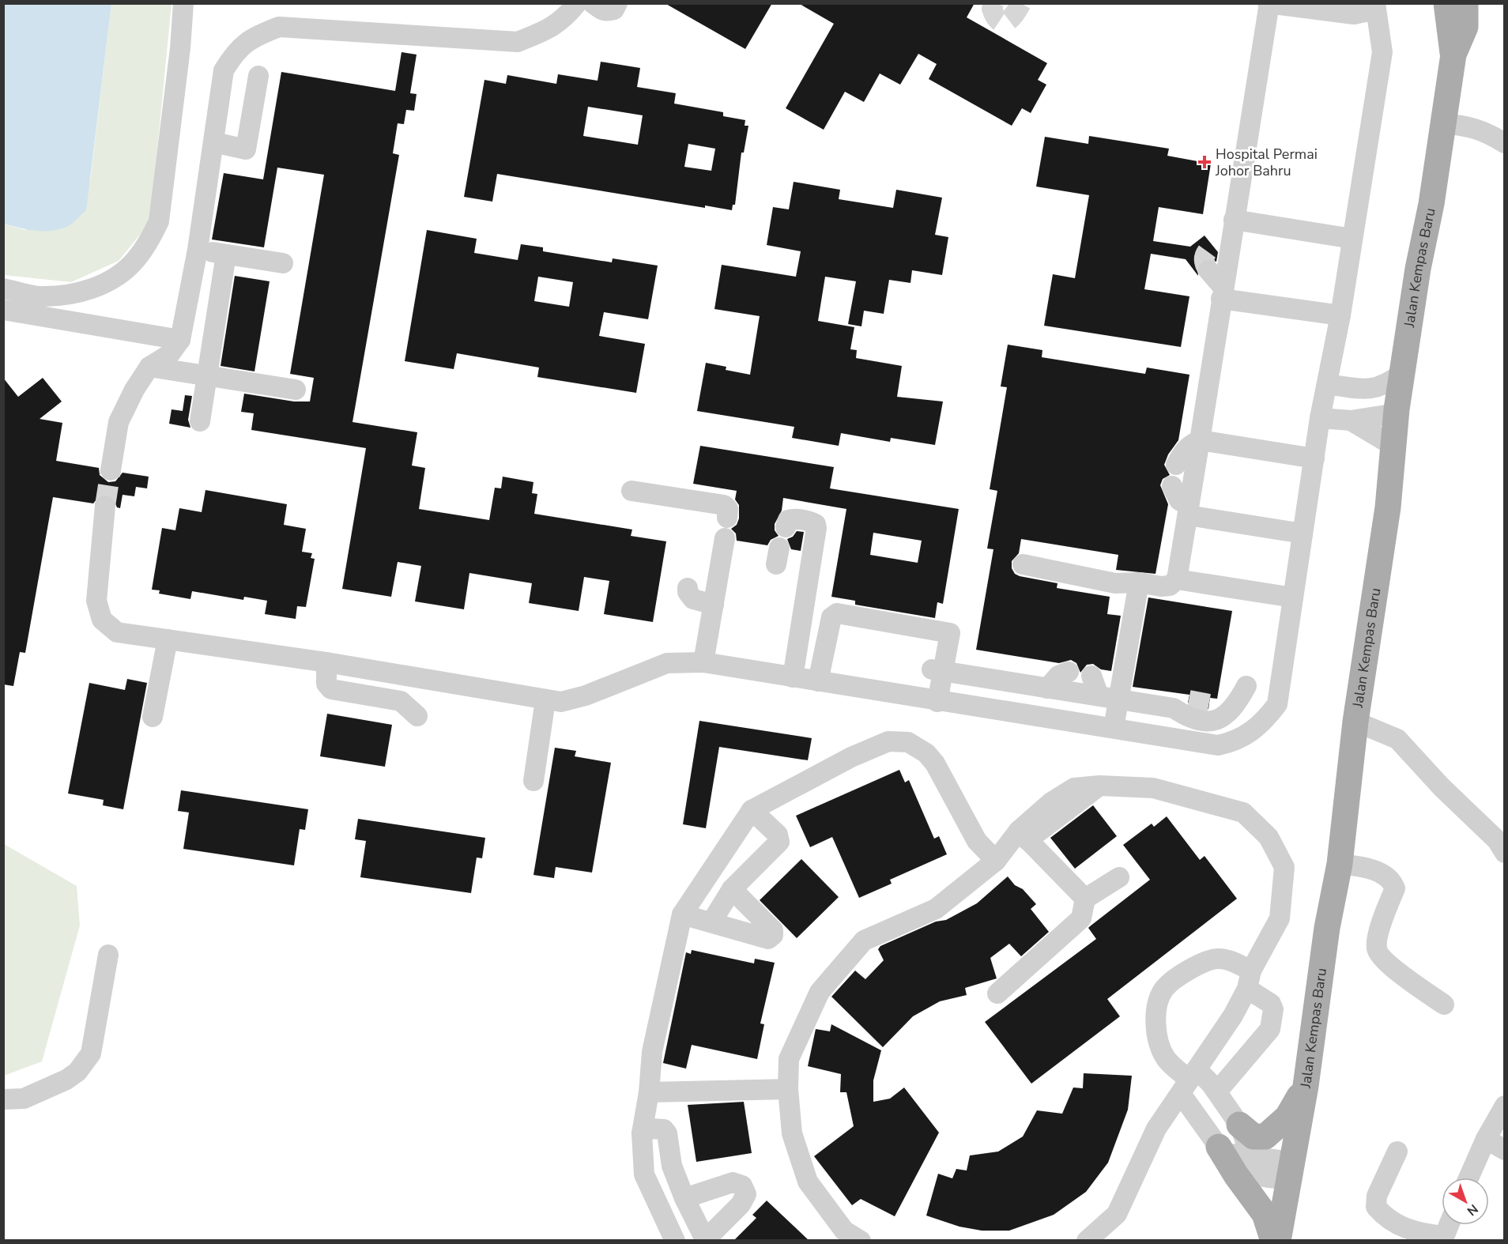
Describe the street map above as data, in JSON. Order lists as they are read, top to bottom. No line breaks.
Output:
{"streets":{"main road":["Jalan Kempas Baru"]},"places":{"health":["Hospital Permai Johor Bahru"]},"north":"bottom right"}
